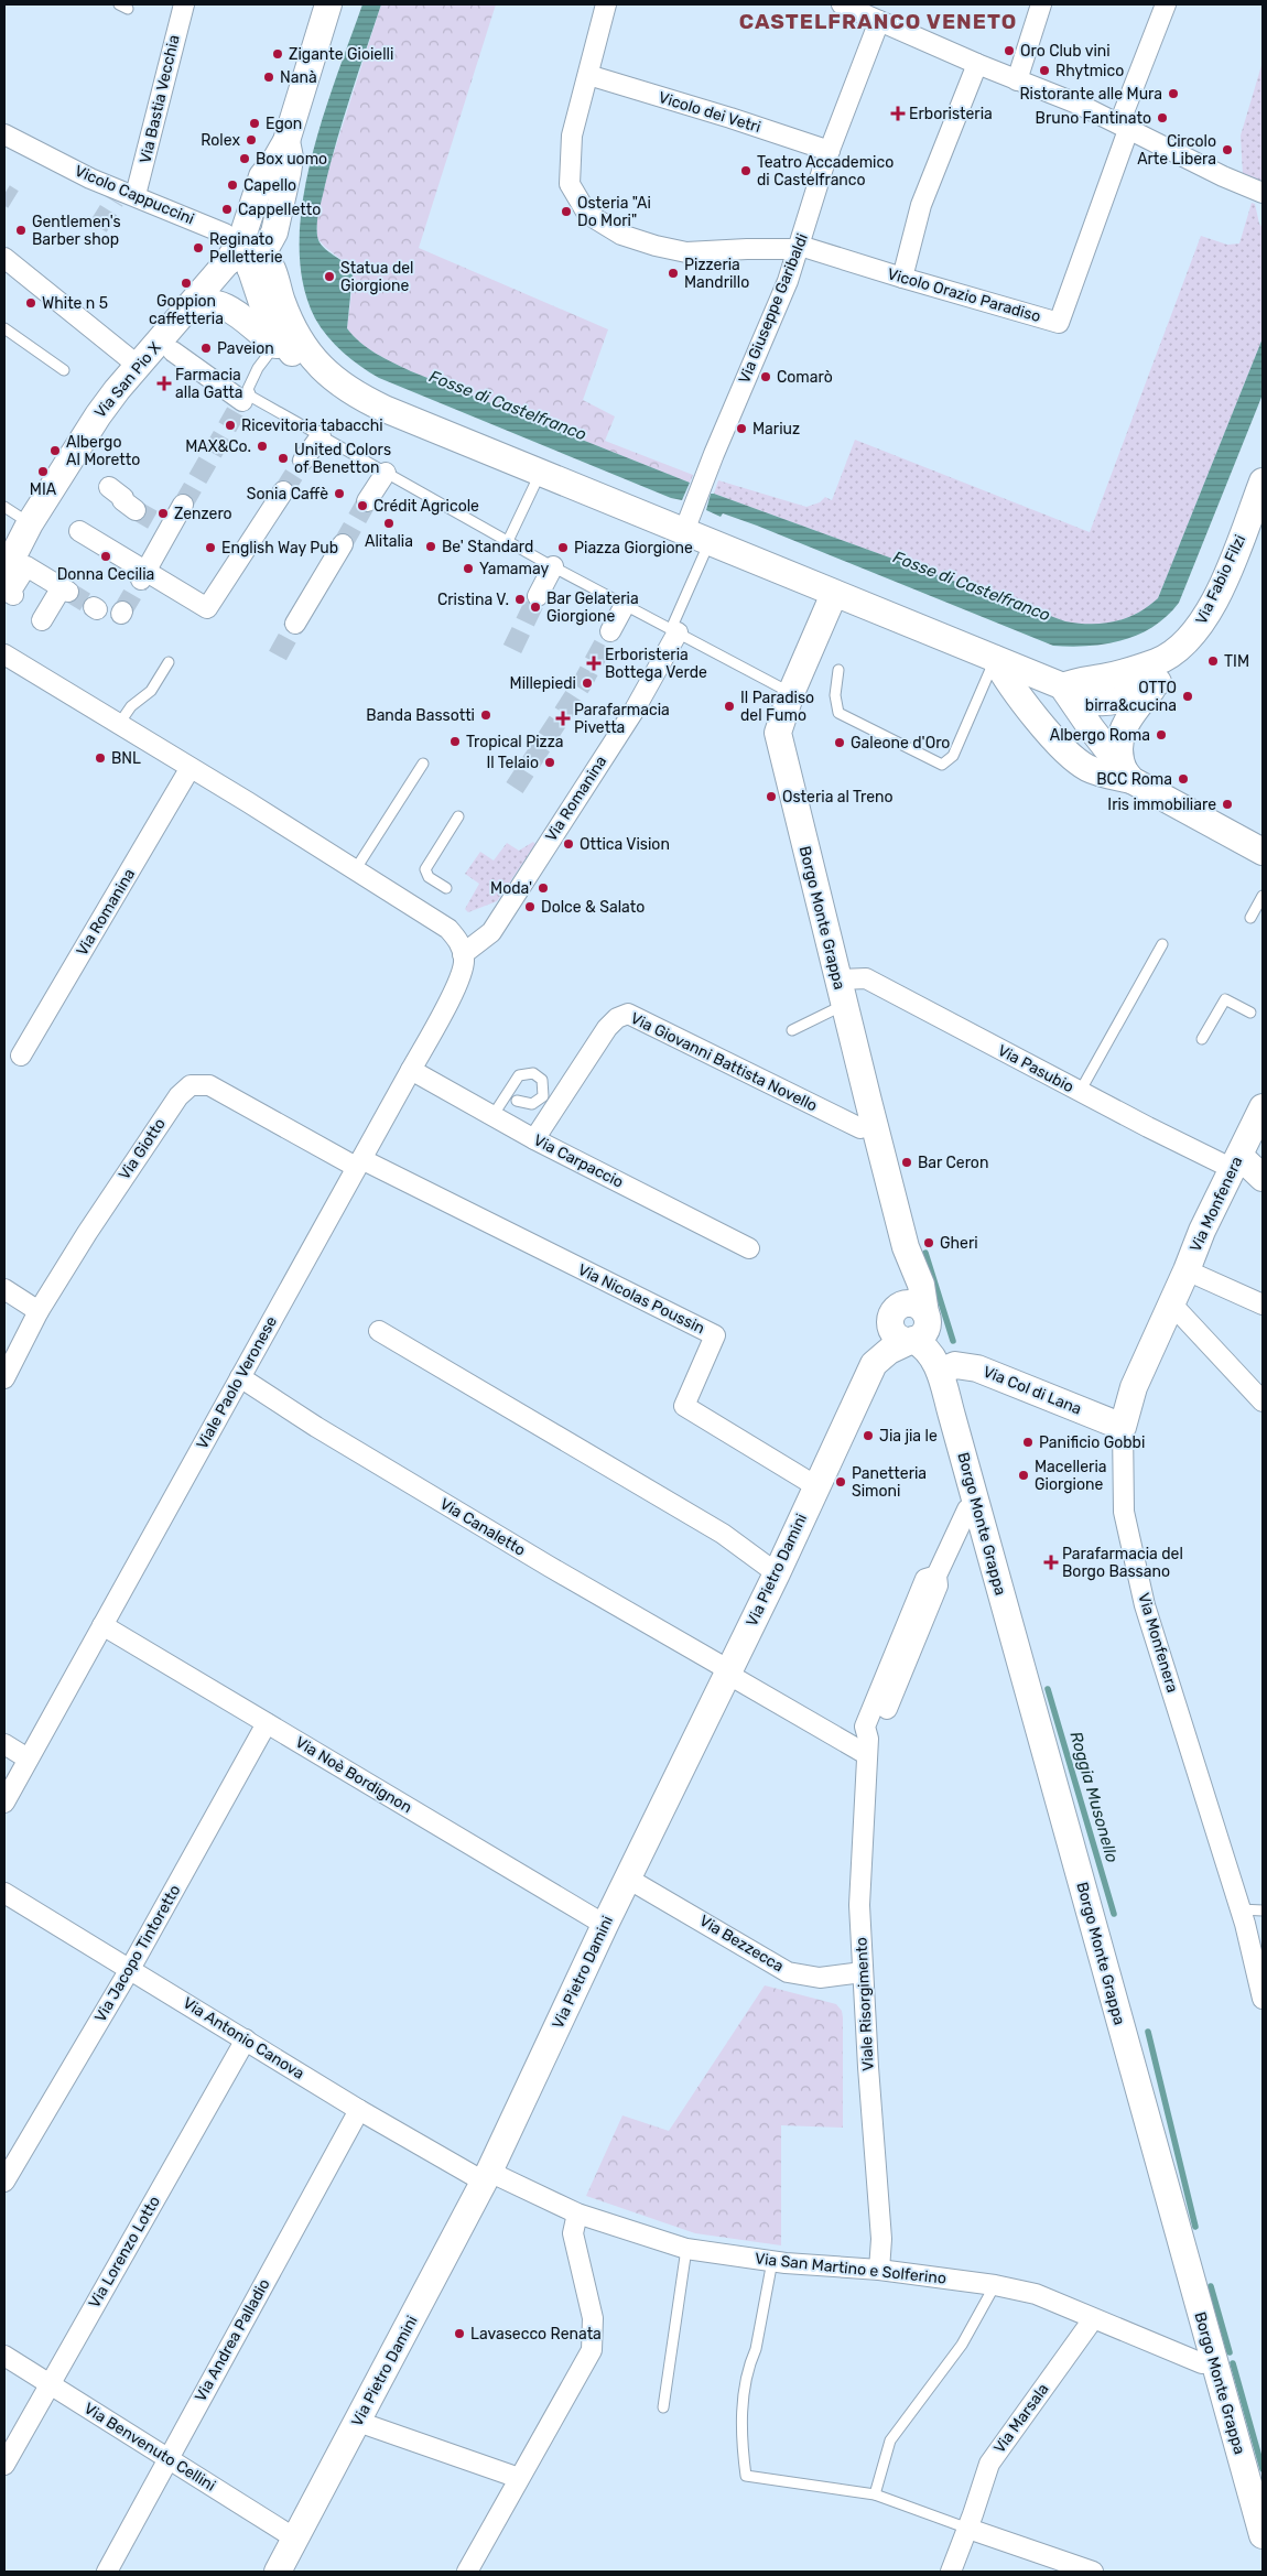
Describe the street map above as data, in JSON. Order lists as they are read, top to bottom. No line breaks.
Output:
{"streets":{"street":["Via Bastia Vecchia","Vicolo dei Vetri","Vicolo Cappuccini","Vicolo Orazio Paradiso","Via Giuseppe Garibaldi","Via San Pio X","Via Fabio Filzi","Via Romanina","Borgo Monte Grappa","Via Giovanni Battista Novello","Via Pasubio","Via Giotto","Via Carpaccio","Via Monfenera","Via Nicolas Poussin","Viale Paolo Veronese","Via Col di Lana","Via Canaletto","Via Pietro Damini","Via Noè Bordignon","Via Bezzecca","Via Jacopo Tintoretto","Viale Risorgimento","Via Antonio Canova","Via Lorenzo Lotto","Via San Martino e Solferino","Via Andrea Palladio","Via Marsala","Via Benvenuto Cellini"]},"crossings":[["Via Bastia Vecchia","Vicolo Cappuccini"],["Vicolo dei Vetri","Vicolo Orazio Paradiso"],["Vicolo dei Vetri","Via Giuseppe Garibaldi"],["Vicolo Cappuccini","Via San Pio X"],["Vicolo Orazio Paradiso","Via Giuseppe Garibaldi"],["Via Romanina","Viale Paolo Veronese"],["Borgo Monte Grappa","Via Giovanni Battista Novello"],["Borgo Monte Grappa","Via Pasubio"],["Borgo Monte Grappa","Via Col di Lana"],["Borgo Monte Grappa","Via Pietro Damini"],["Borgo Monte Grappa","Via San Martino e Solferino"],["Via Giovanni Battista Novello","Via Carpaccio"],["Via Pasubio","Via Monfenera"],["Via Giotto","Via Nicolas Poussin"],["Via Giotto","Viale Paolo Veronese"],["Via Carpaccio","Viale Paolo Veronese"],["Via Monfenera","Via Col di Lana"],["Via Nicolas Poussin","Viale Paolo Veronese"],["Via Nicolas Poussin","Via Pietro Damini"],["Viale Paolo Veronese","Via Canaletto"],["Viale Paolo Veronese","Via Noè Bordignon"],["Via Canaletto","Via Pietro Damini"],["Via Canaletto","Viale Risorgimento"],["Via Pietro Damini","Via Noè Bordignon"],["Via Pietro Damini","Via Bezzecca"],["Via Pietro Damini","Via Antonio Canova"],["Via Pietro Damini","Via San Martino e Solferino"],["Via Pietro Damini","Via Benvenuto Cellini"],["Via Noè Bordignon","Via Jacopo Tintoretto"],["Via Bezzecca","Viale Risorgimento"],["Via Jacopo Tintoretto","Via Antonio Canova"],["Viale Risorgimento","Via San Martino e Solferino"],["Via Antonio Canova","Via Lorenzo Lotto"],["Via Antonio Canova","Via San Martino e Solferino"],["Via Antonio Canova","Via Andrea Palladio"],["Via Lorenzo Lotto","Via Benvenuto Cellini"],["Via San Martino e Solferino","Via Marsala"],["Via Andrea Palladio","Via Benvenuto Cellini"]],"districts":["CASTELFRANCO VENETO"],"water":["Fosse di Castelfranco","Roggia Musonello"],"places":{"other":["Oro Club vini","Zigante Gioielli","Rhytmico","Nanà","Ristorante alle Mura","Bruno Fantinato","Egon","Rolex","Circolo Arte Libera","Box uomo","Teatro Accademico di Castelfranco","Capello","Cappelletto","Osteria \"Ai Do Mori\"","Gentlemen's Barber shop","Reginato Pelletterie","Pizzeria Mandrillo","Statua del Giorgione","Goppion caffetteria","White n 5","Paveion","Comarò","Ricevitoria tabacchi","Mariuz","MAX&Co.","Albergo Al Moretto","United Colors of Benetton","MIA","Sonia Caffè","Crédit Agricole","Zenzero","Alitalia","Be' Standard","English Way Pub","Piazza Giorgione","Donna Cecilia","Yamamay","Cristina V.","Bar Gelateria Giorgione","TIM","Millepiedi","OTTO birra&cucina","Il Paradiso del Fumo","Banda Bassotti","Albergo Roma","Tropical Pizza","Galeone d'Oro","BNL","Il Telaio","BCC Roma","Osteria al Treno","Iris immobiliare","Ottica Vision","Moda'","Dolce & Salato","Bar Ceron","Gheri","Jia jia le","Panificio Gobbi","Macelleria Giorgione","Panetteria Simoni","Lavasecco Renata"],"health":["Erboristeria","Farmacia alla Gatta","Erboristeria Bottega Verde","Parafarmacia Pivetta","Parafarmacia del Borgo Bassano"]}}
